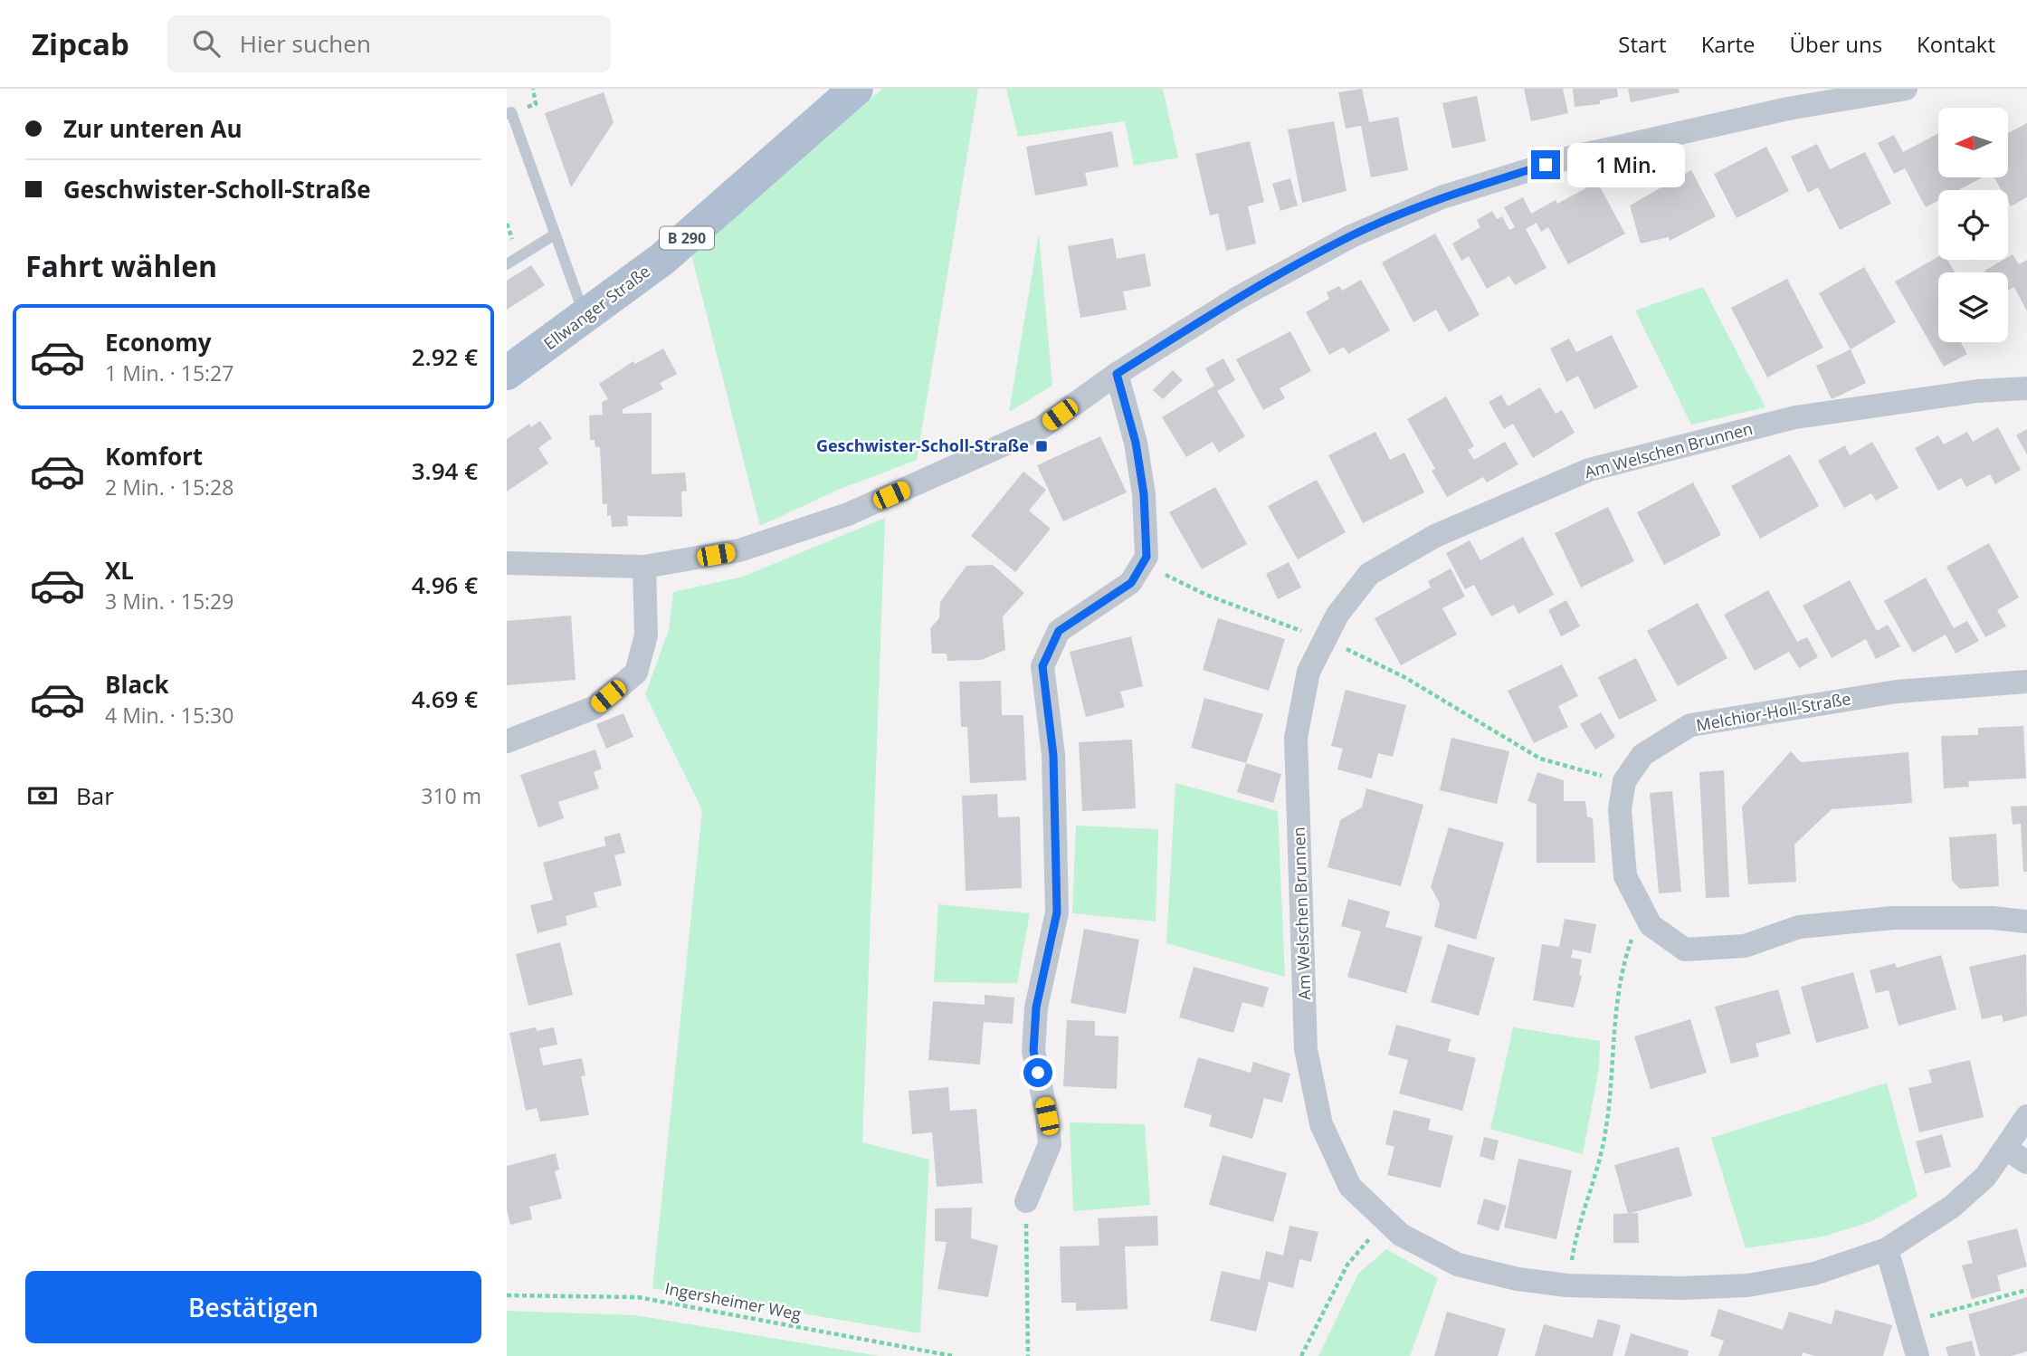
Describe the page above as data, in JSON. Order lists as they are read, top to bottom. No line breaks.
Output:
{"streets":{"main road":["B 290","Ellwanger Straße"],"street":["Am Welschen Brunnen","Melchior-Holl-Straße"],"path":["Ingersheimer Weg"]},"places":{"transit":["Geschwister-Scholl-Straße"]},"north":"left","page":{"header":"Zipcab","search":"Hier suchen","nav":["Start","Karte","Über uns","Kontakt"],"banner":["Zur unteren Au","Geschwister-Scholl-Straße"],"bubble":"1 Min.","heading":"Fahrt wählen","list":[{"name":"Economy","note":"1 Min. · 15:27","value":"2.92 €"},{"name":"Komfort","note":"2 Min. · 15:28","value":"3.94 €"},{"name":"XL","note":"3 Min. · 15:29","value":"4.96 €"},{"name":"Black","note":"4 Min. · 15:30","value":"4.69 €"}],"pay":["Bar","310 m"],"buttons":"Bestätigen"}}
